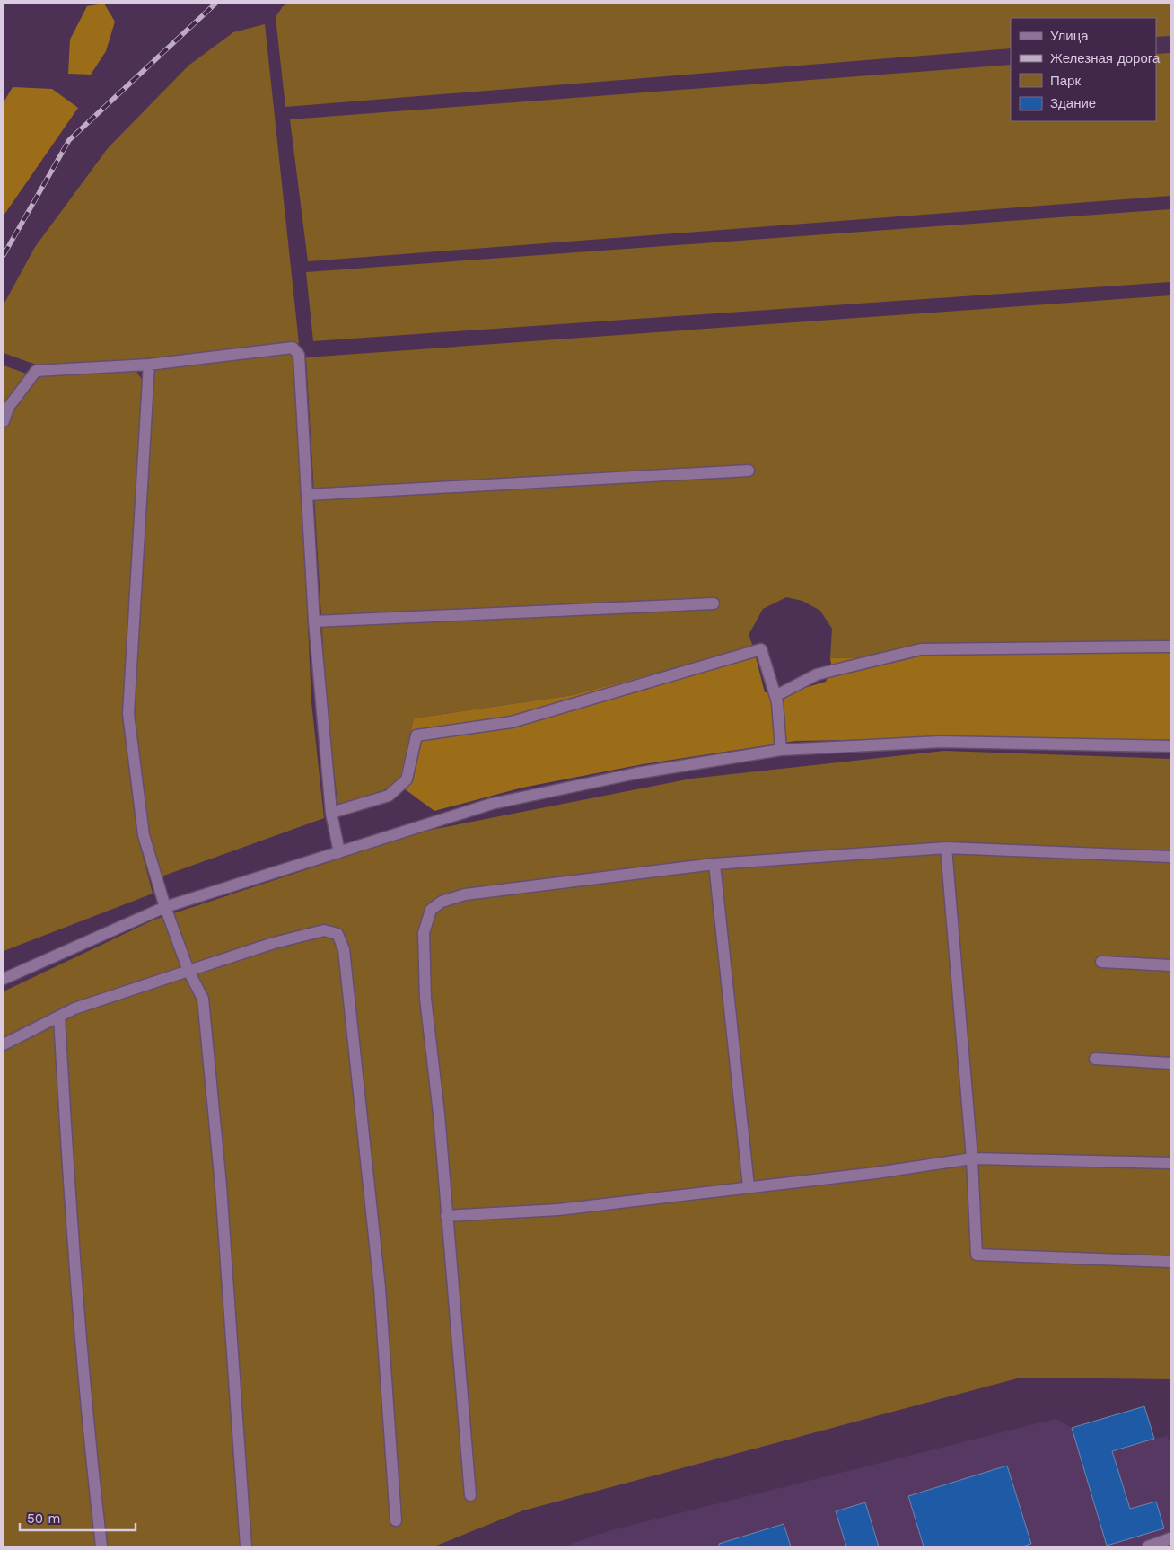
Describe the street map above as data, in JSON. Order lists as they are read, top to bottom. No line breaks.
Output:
{"legend":["Улица","Железная дорога","Парк","Здание"],"scale_bar":"50 m"}
